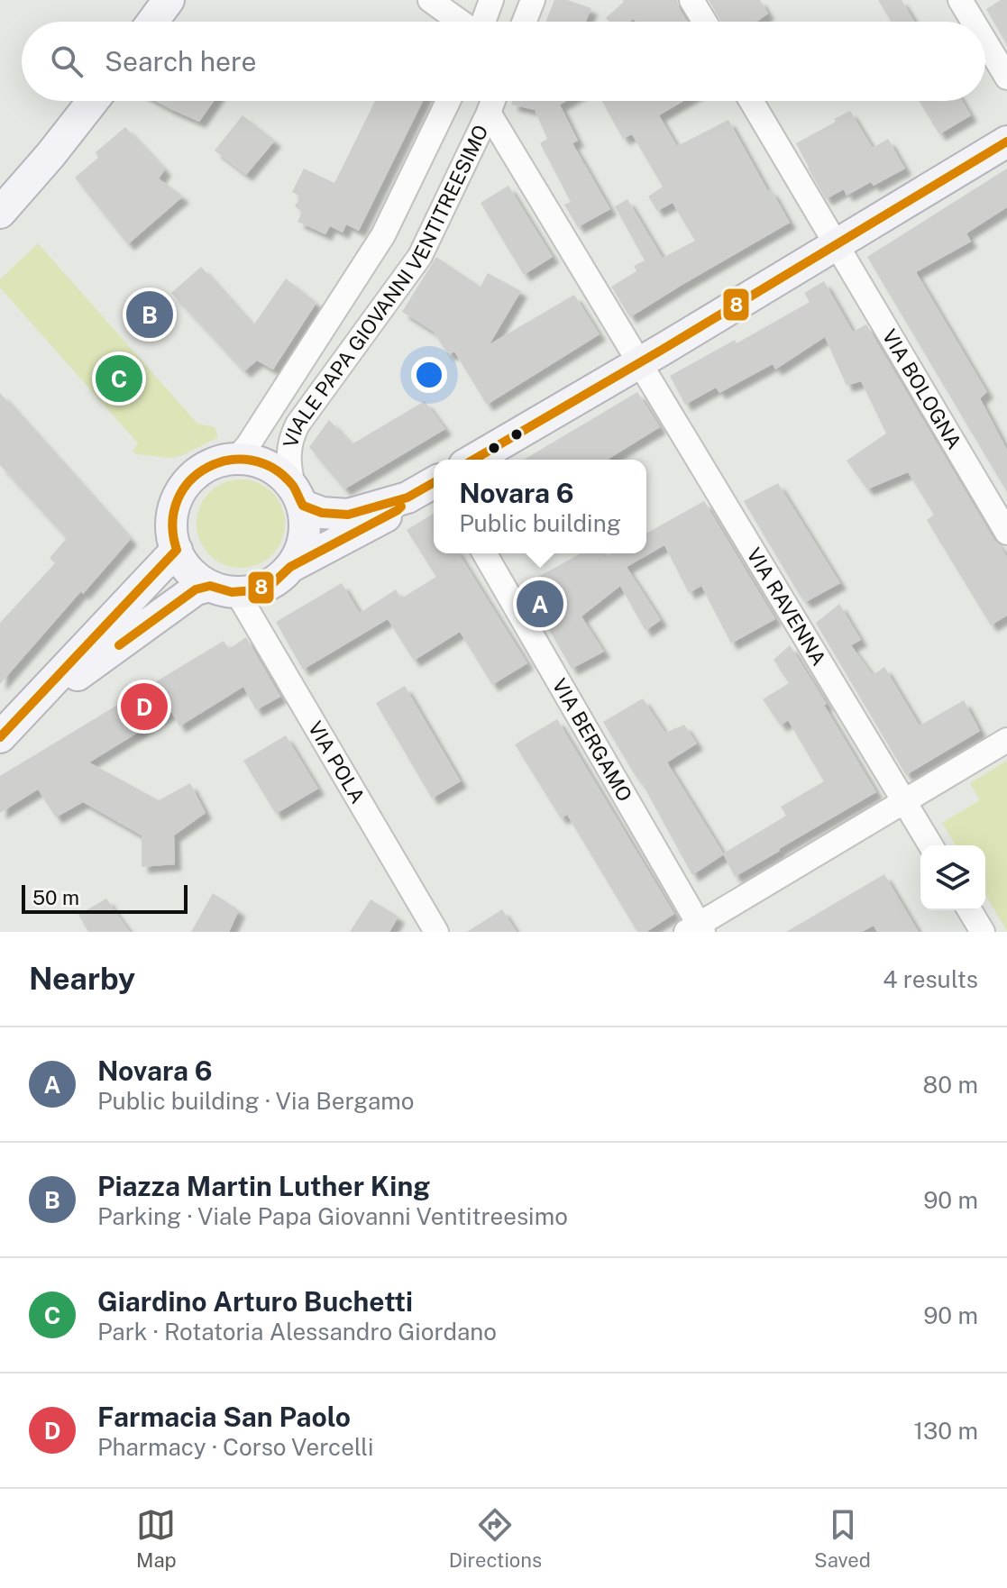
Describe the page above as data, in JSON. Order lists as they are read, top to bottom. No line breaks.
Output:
{"streets":{"street":["VIALE PAPA GIOVANNI VENTITREESIMO","VIA BOLOGNA","VIA RAVENNA","VIA BERGAMO","VIA POLA"]},"crossings":[["VIALE PAPA GIOVANNI VENTITREESIMO","VIA RAVENNA"],["VIALE PAPA GIOVANNI VENTITREESIMO","VIA POLA"]],"lines":["transit line 8"],"scale_bar":"50 m","page":{"search":"Search here","pins":["B","C","A","D"],"popup":["Novara 6","Public building"],"scale":"50 m","heading":["Nearby","4 results"],"list":[{"mark":"A","name":"Novara 6","note":"Public building · Via Bergamo","value":"80 m"},{"mark":"B","name":"Piazza Martin Luther King","note":"Parking · Viale Papa Giovanni Ventitreesimo","value":"90 m"},{"mark":"C","name":"Giardino Arturo Buchetti","note":"Park · Rotatoria Alessandro Giordano","value":"90 m"},{"mark":"D","name":"Farmacia San Paolo","note":"Pharmacy · Corso Vercelli","value":"130 m"}],"nav":["Map","Directions","Saved"]}}
